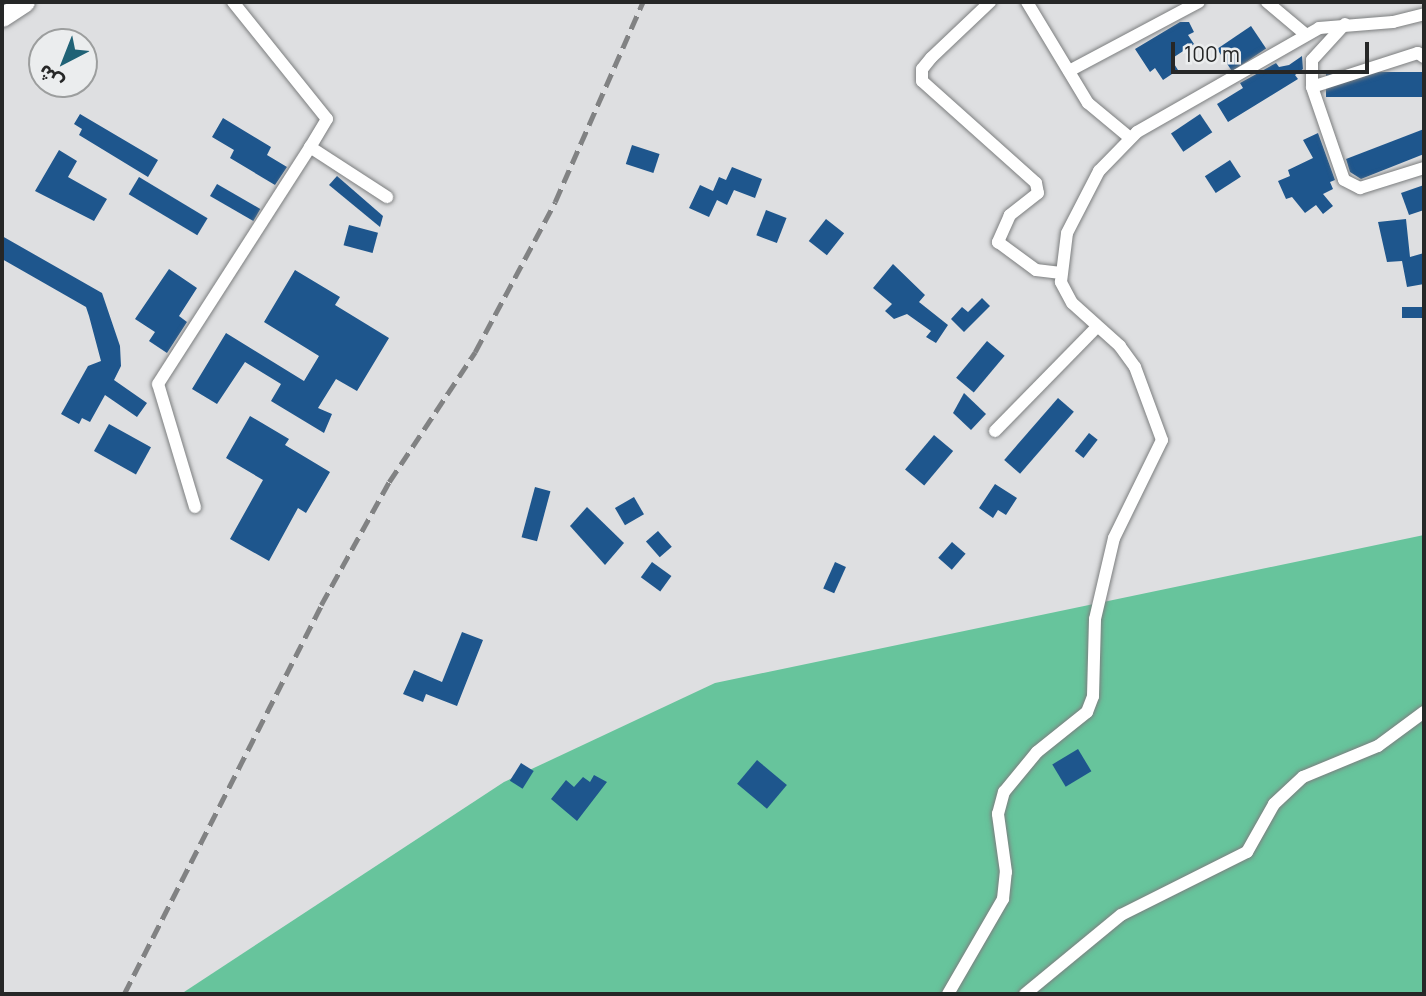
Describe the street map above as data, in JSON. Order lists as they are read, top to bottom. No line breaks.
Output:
{"scale_bar":"100 m","north":"bottom left"}
